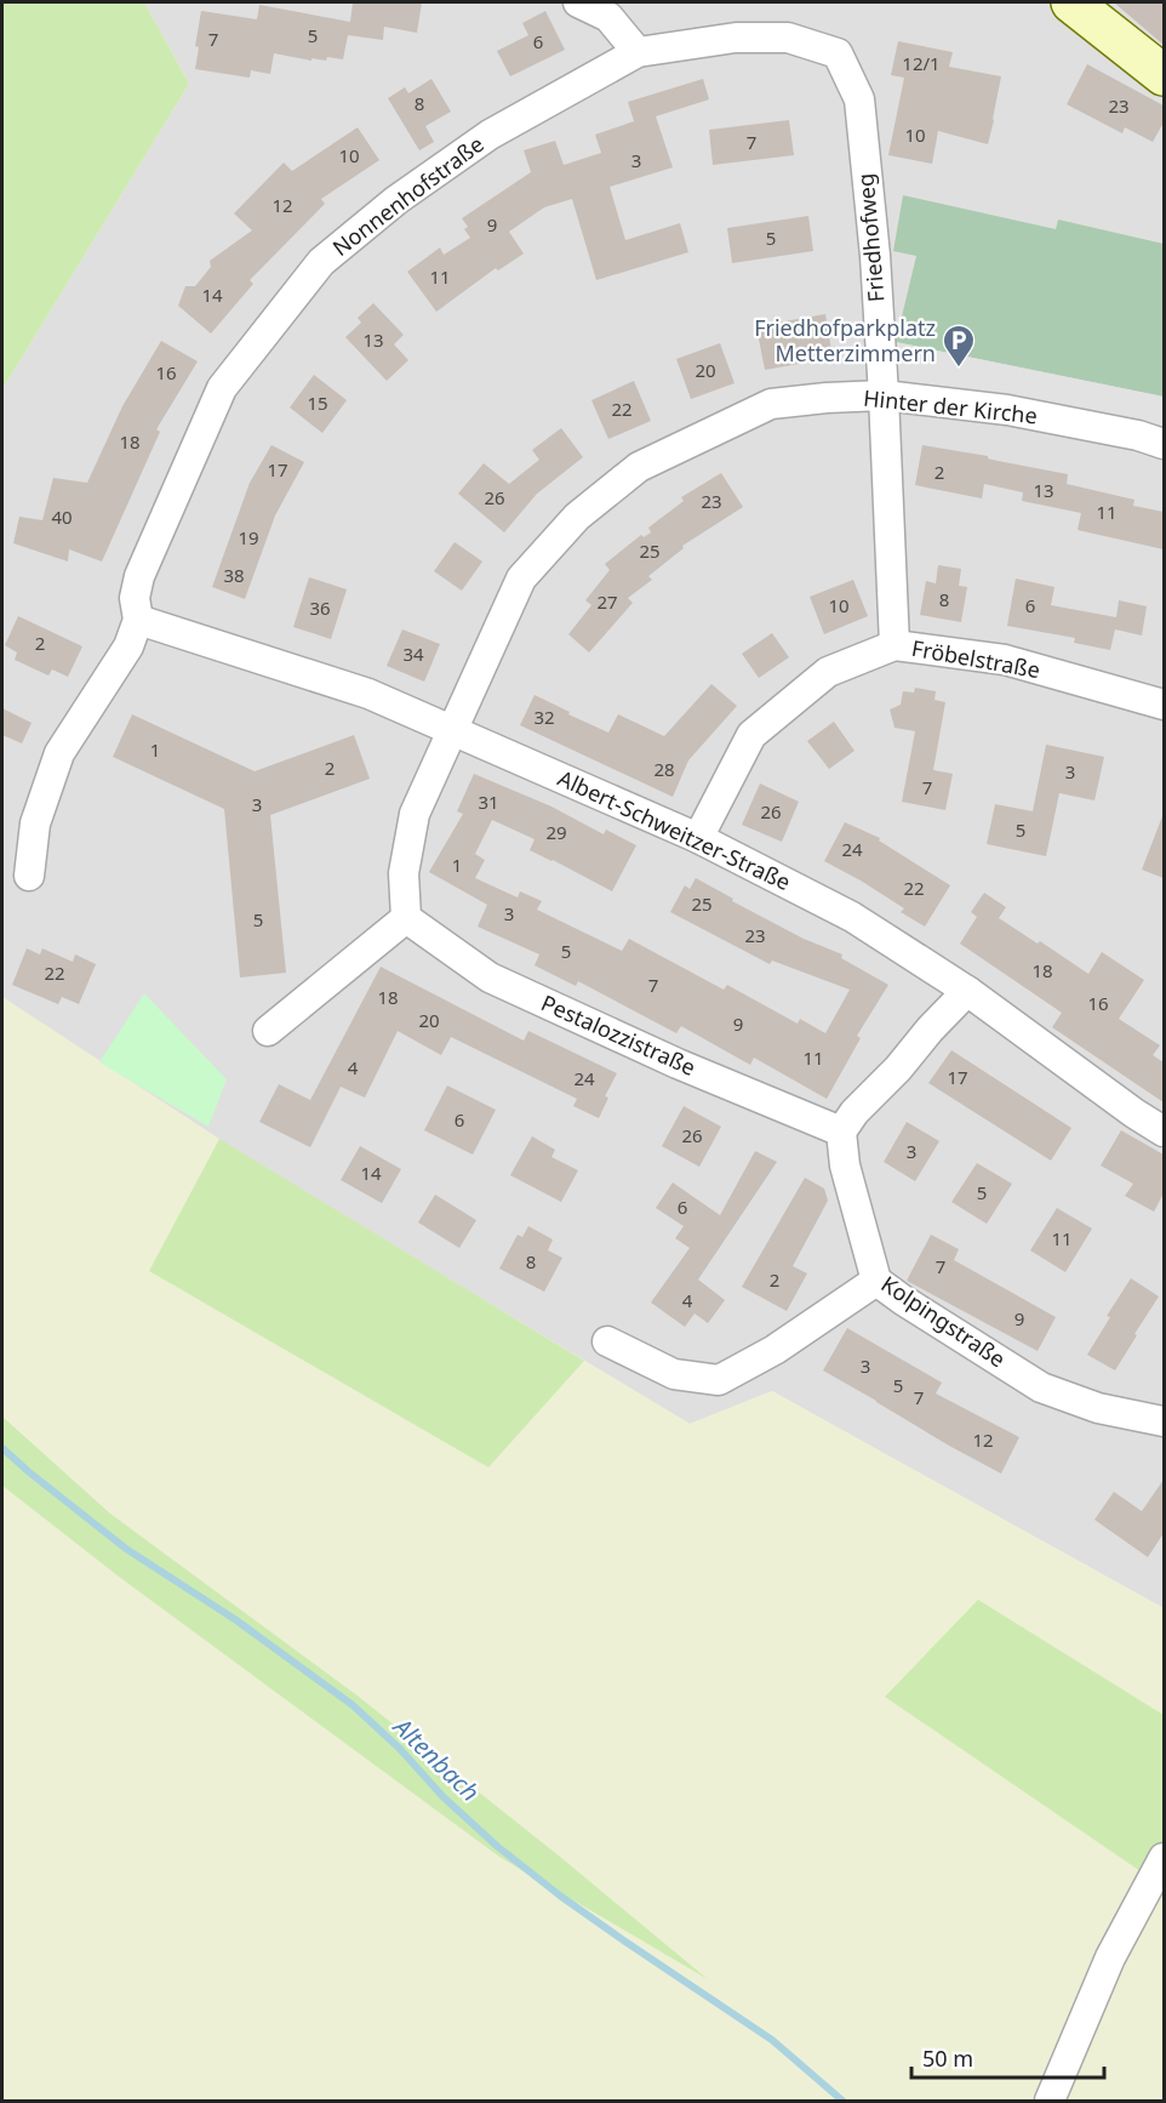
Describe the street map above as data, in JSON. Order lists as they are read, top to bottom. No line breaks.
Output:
{"streets":{"street":["Nonnenhofstraße","Friedhofweg","Hinter der Kirche","Fröbelstraße","Albert-Schweitzer-Straße","Pestalozzistraße","Kolpingstraße"]},"crossings":[["Nonnenhofstraße","Friedhofweg"],["Nonnenhofstraße","Albert-Schweitzer-Straße"],["Friedhofweg","Hinter der Kirche"],["Friedhofweg","Fröbelstraße"],["Hinter der Kirche","Albert-Schweitzer-Straße"],["Fröbelstraße","Albert-Schweitzer-Straße"],["Pestalozzistraße","Kolpingstraße"]],"water":["Altenbach"],"places":{"parking":["Friedhofparkplatz Metterzimmern"]},"house_numbers":["5","7","6","12/1","8","23","10","7","10","3","12","9","5","11","14","13","20","16","15","22","18","17","2","13","26","23","11","40","19","25","38","8","27","10","6","36","2","34","32","1","2","28","3","7","31","3","26","5","29","24","1","22","25","3","5","23","5","18","22","7","18","16","20","9","11","4","17","24","6","26","3","14","5","6","11","8","7","2","4","9","3","5","7","12"],"scale_bar":"50 m"}
